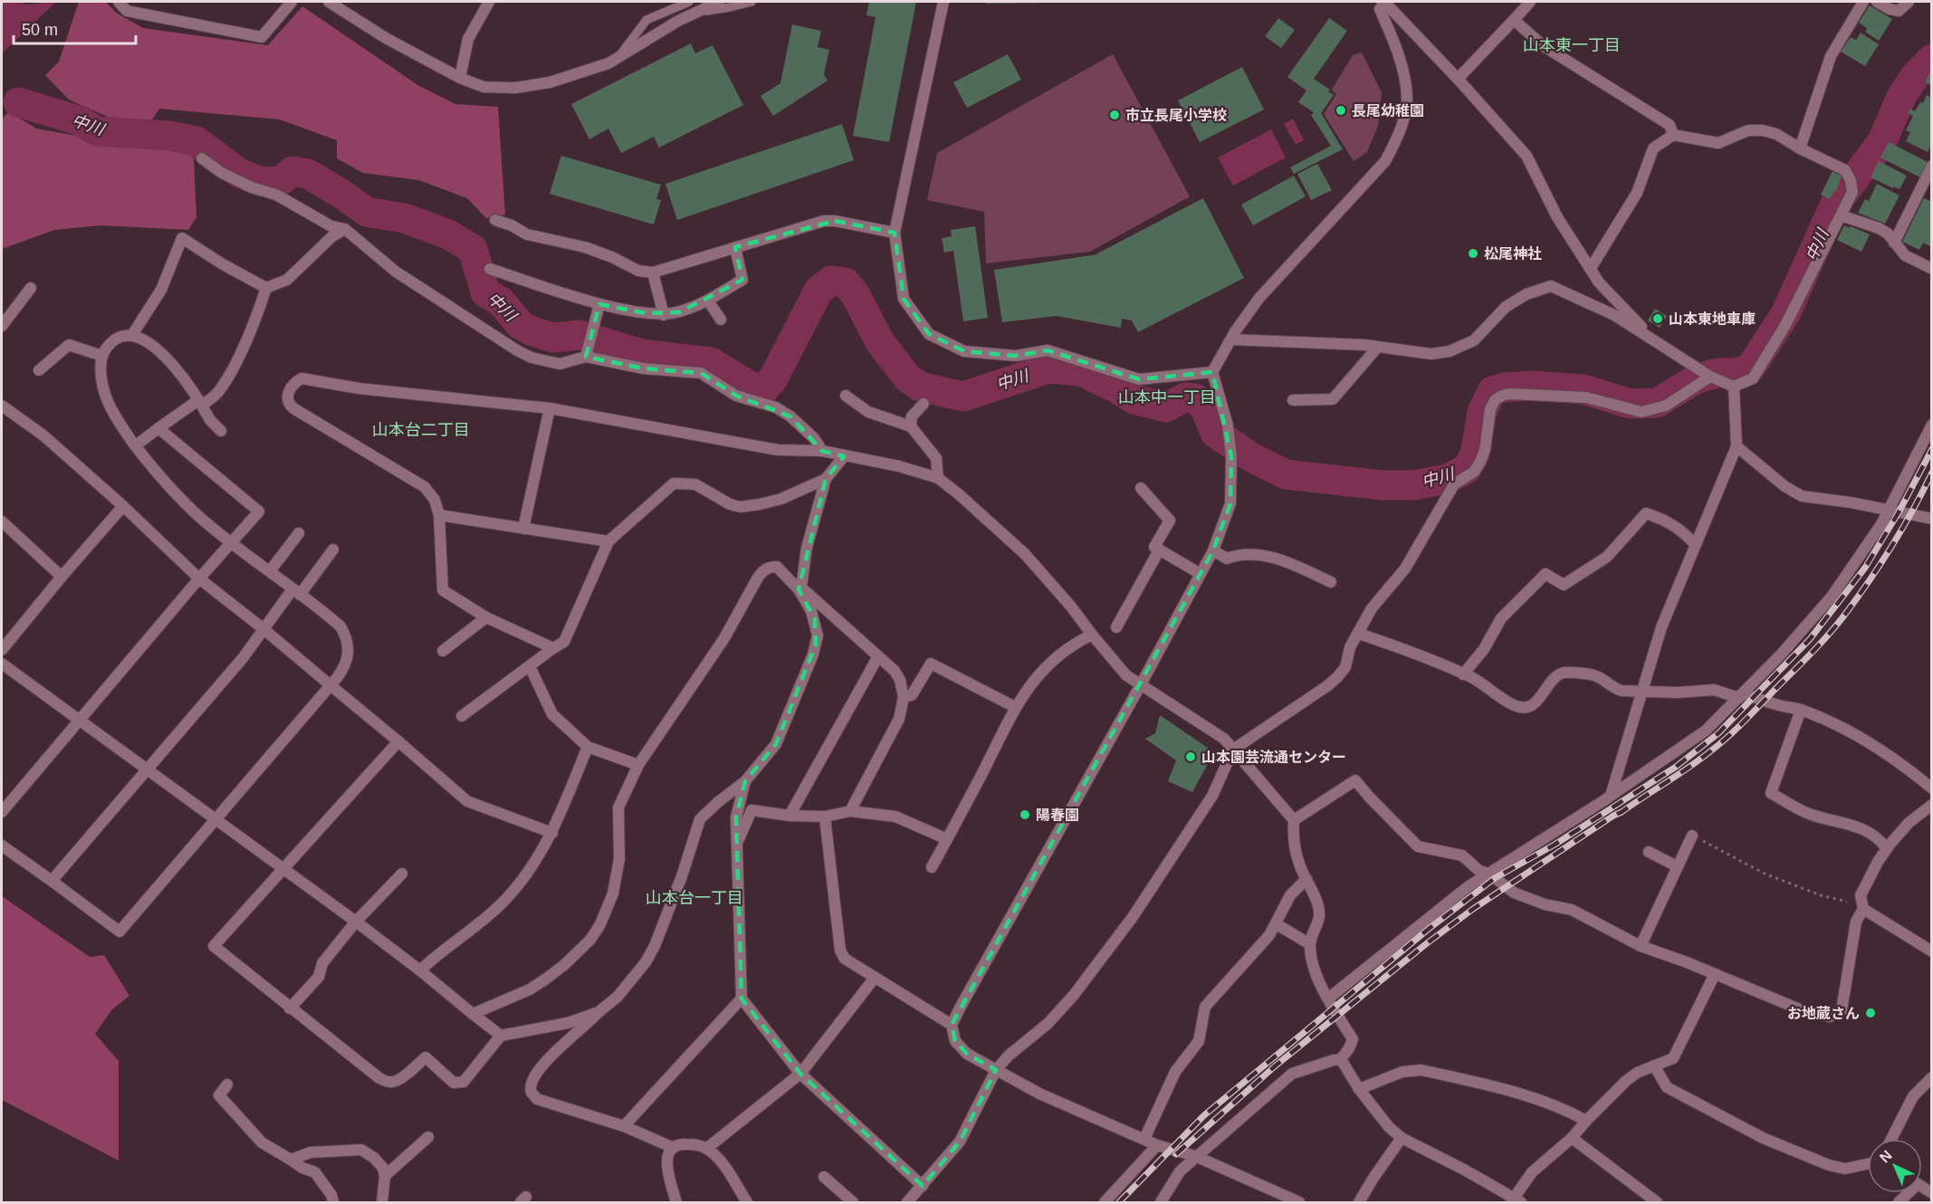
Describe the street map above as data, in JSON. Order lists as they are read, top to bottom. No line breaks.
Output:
{"districts":["山本東一丁目","山本中一丁目","山本台二丁目","山本台一丁目"],"water":["中川"],"places":["長尾幼稚園","市立長尾小学校","松尾神社","山本東地車庫","山本園芸流通センター","陽春園","お地蔵さん"],"scale_bar":"50 m","north":"top left"}
